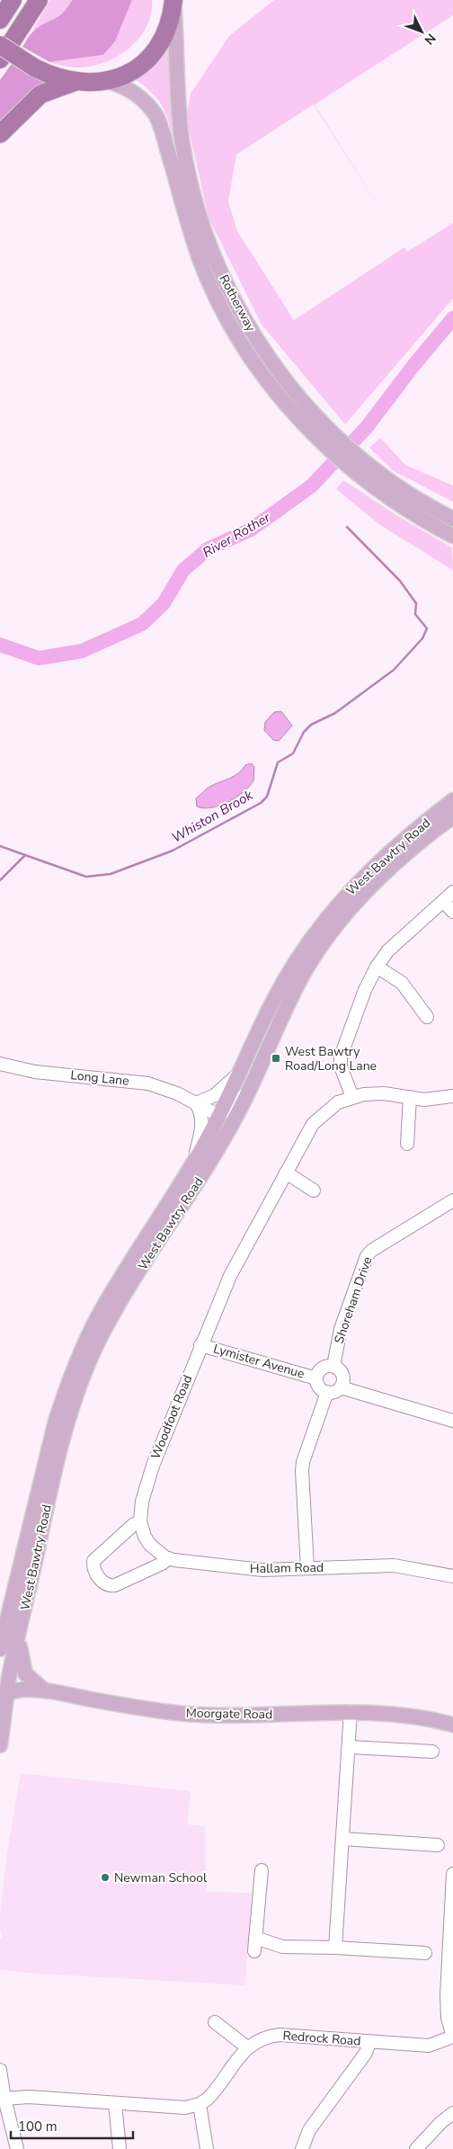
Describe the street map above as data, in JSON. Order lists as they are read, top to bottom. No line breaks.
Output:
{"streets":{"main road":["Rotherway","West Bawtry Road","Moorgate Road"],"street":["Long Lane","Shoreham Drive","Lymister Avenue","Woodfoot Road","Hallam Road","Redrock Road"]},"crossings":[["West Bawtry Road","Long Lane"],["West Bawtry Road","Moorgate Road"],["Shoreham Drive","Lymister Avenue"],["Lymister Avenue","Woodfoot Road"],["Woodfoot Road","Hallam Road"]],"water":["River Rother","Whiston Brook"],"places":{"transit":["West Bawtry Road/Long Lane"],"other":["Newman School"]},"scale_bar":"100 m","north":"bottom right"}
